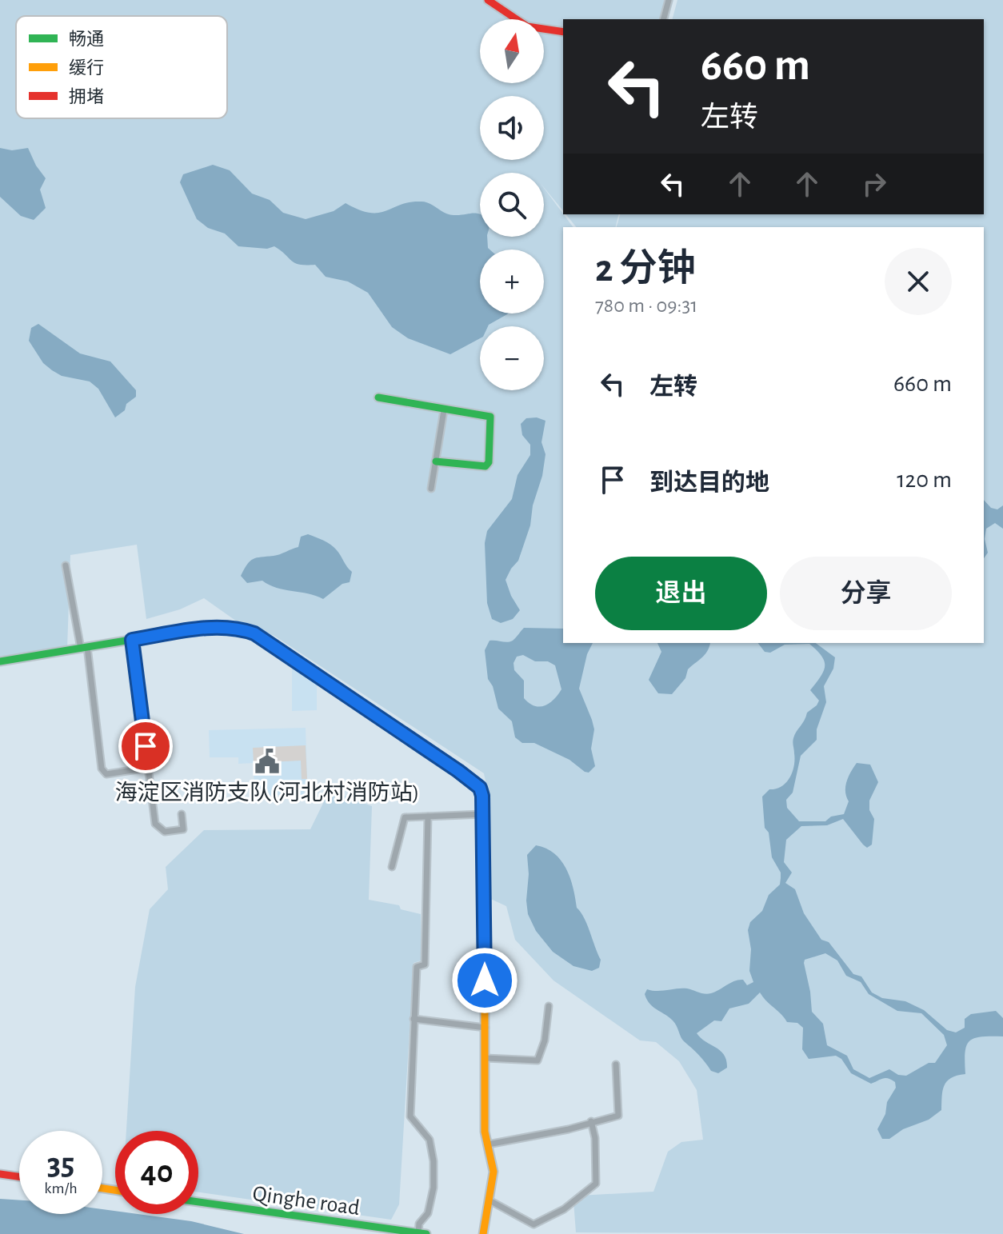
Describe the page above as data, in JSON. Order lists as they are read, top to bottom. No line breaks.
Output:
{"streets":{"street":["Qinghe road"]},"places":{"public building":["海淀区消防支队(河北村消防站)"]},"legend":["畅通","缓行","拥堵"],"north":"top","page":{"map_buttons":["+","−"],"turn":["660 m","左转"],"heading":["2 分钟","780 m · 09:31"],"list":[{"name":"左转","value":"660 m"},{"name":"到达目的地","value":"120 m"}],"buttons":["退出","分享"],"speed":"35 km/h","limit":"40"}}
